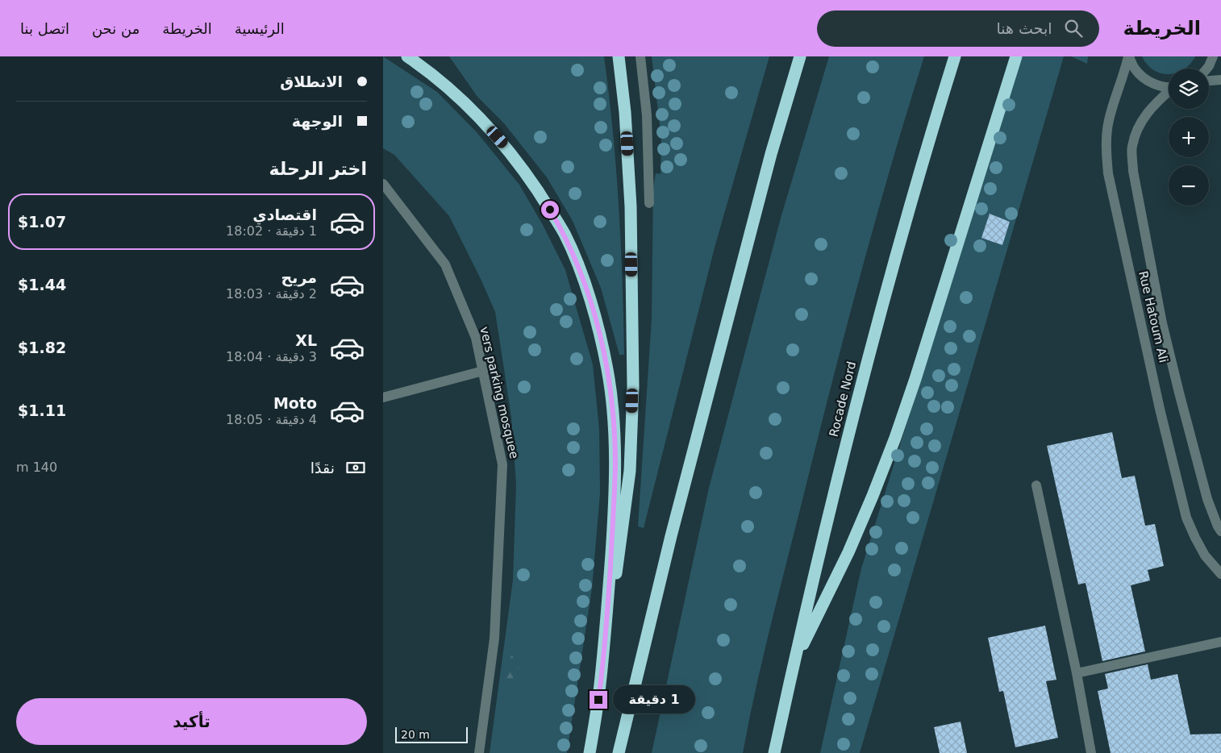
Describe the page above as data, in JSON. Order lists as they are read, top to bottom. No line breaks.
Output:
{"streets":{"highway":["Rocade Nord"],"street":["Rue Hatoum Ali","vers parking mosquee"]},"scale_bar":"20 m","page":{"header":"الخريطة","search":"ابحث هنا","nav":["الرئيسية","الخريطة","من نحن","اتصل بنا"],"banner":["الانطلاق","الوجهة"],"map_buttons":["+","−"],"heading":"اختر الرحلة","list":[{"name":"اقتصادي","note":"1 دقيقة · 18:02","value":"$1.07"},{"name":"مريح","note":"2 دقيقة · 18:03","value":"$1.44"},{"name":"XL","note":"3 دقيقة · 18:04","value":"$1.82"},{"name":"Moto","note":"4 دقيقة · 18:05","value":"$1.11"}],"pay":["نقدًا","140 m"],"bubble":"1 دقيقة","buttons":"تأكيد","scale":"20 m"}}
